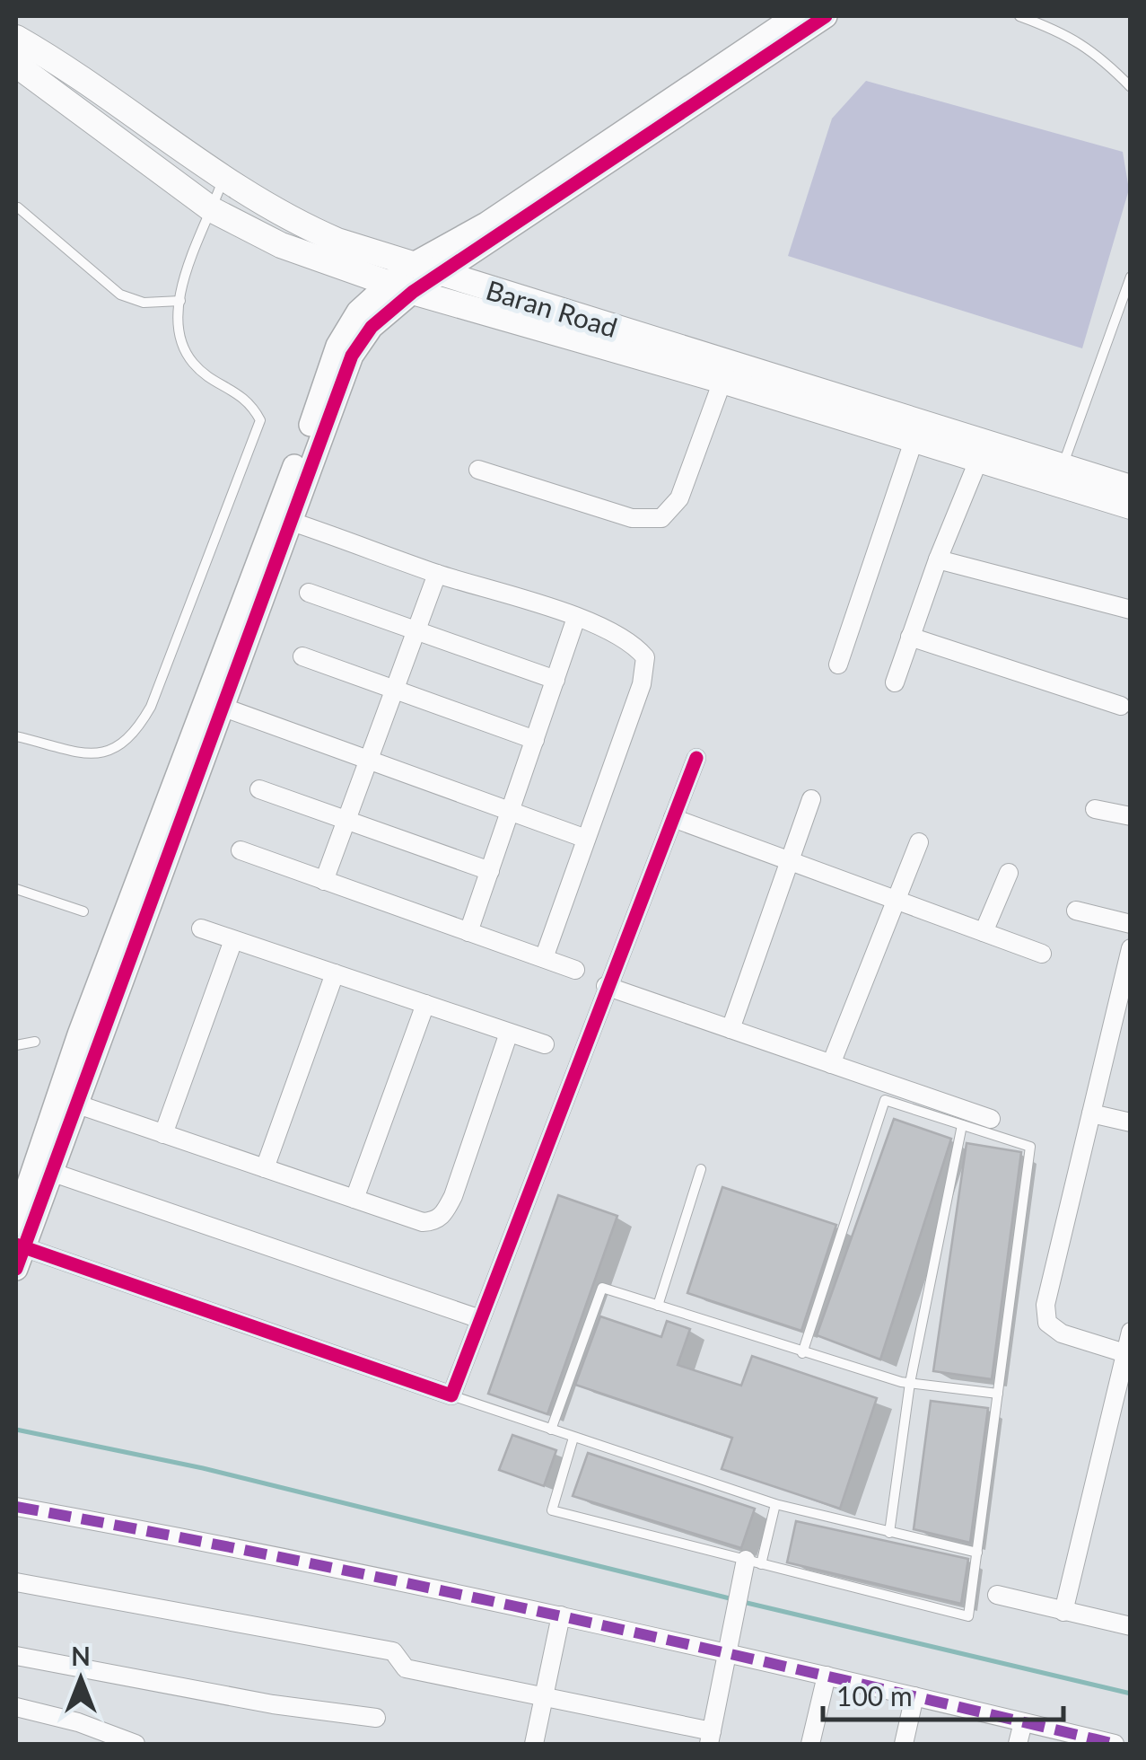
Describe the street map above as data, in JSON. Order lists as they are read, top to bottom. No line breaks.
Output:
{"streets":{"main road":["Baran Road"]},"scale_bar":"100 m","north":"top"}
